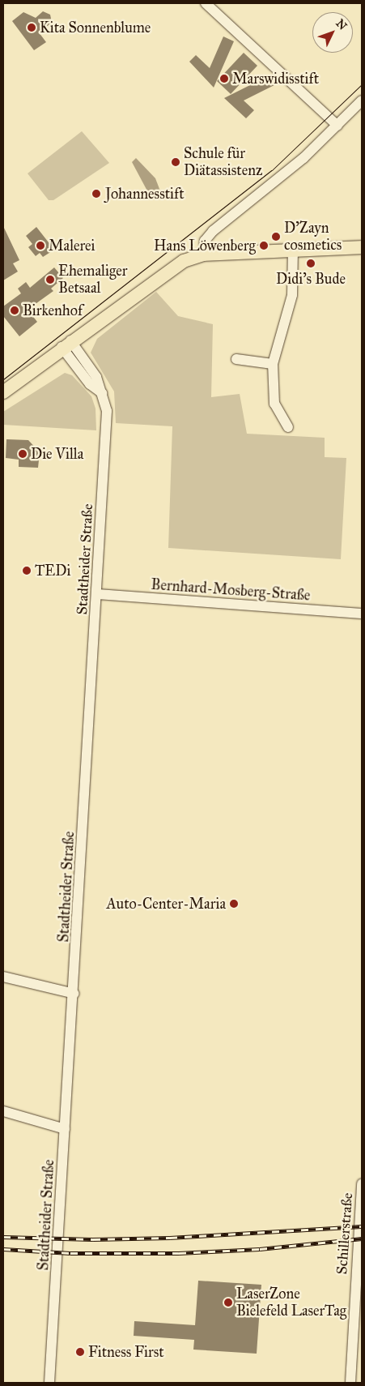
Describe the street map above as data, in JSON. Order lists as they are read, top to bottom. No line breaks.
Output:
{"streets":{"street":["Stadtheider Straße","Bernhard-Mosberg-Straße","Schillerstraße"]},"crossings":[["Stadtheider Straße","Bernhard-Mosberg-Straße"]],"places":["Kita Sonnenblume","Marswidisstift","Schule für Diätassistenz","Johannesstift","D'Zayn cosmetics","Malerei","Hans Löwenberg","Didi's Bude","Ehemaliger Betsaal","Birkenhof","Die Villa","TEDi","Auto-Center-Maria","LaserZone Bielefeld LaserTag","Fitness First"],"north":"top right"}
